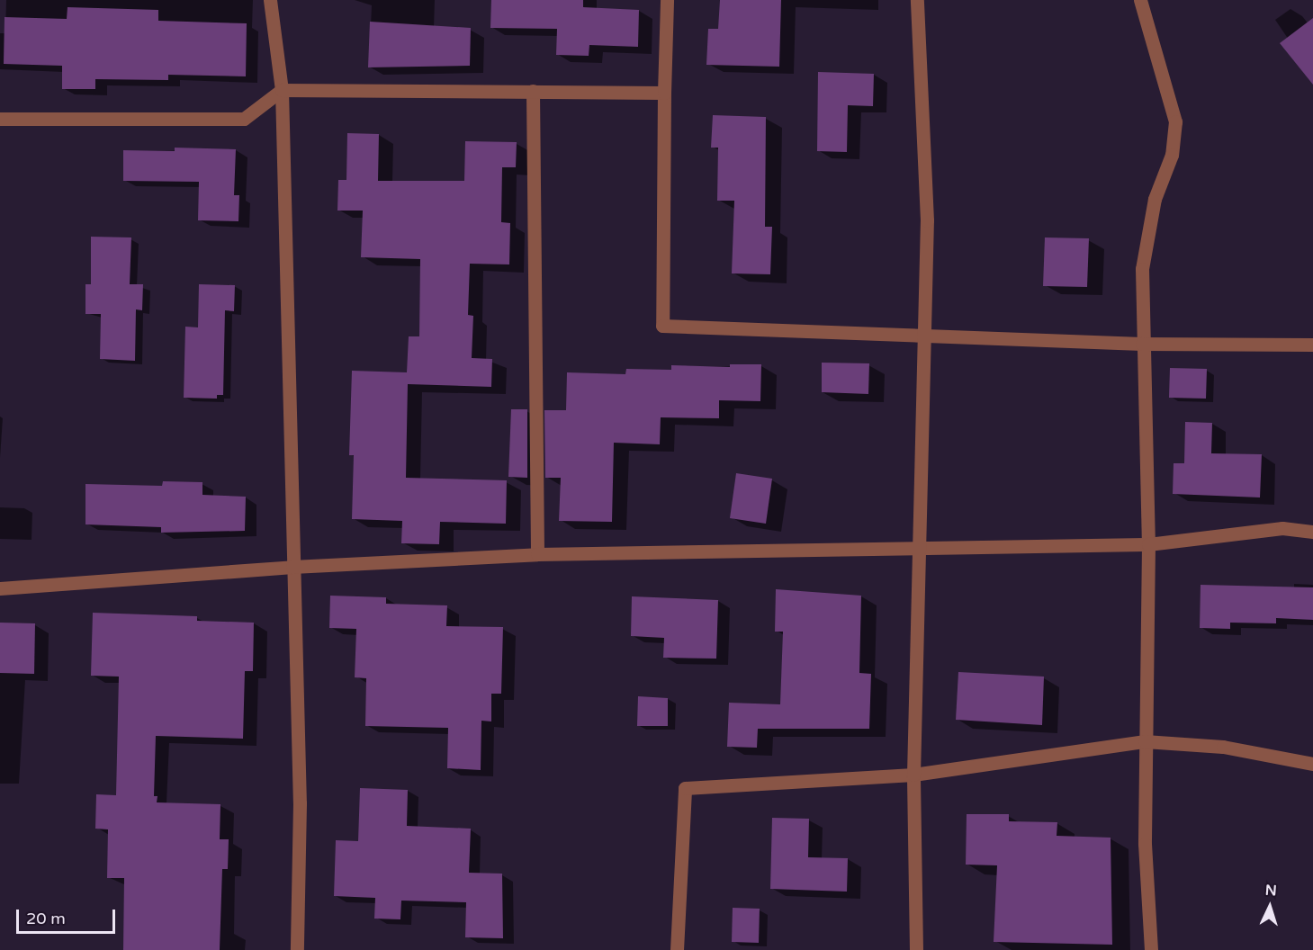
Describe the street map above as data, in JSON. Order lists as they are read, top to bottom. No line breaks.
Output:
{"scale_bar":"20 m","north":"top"}
